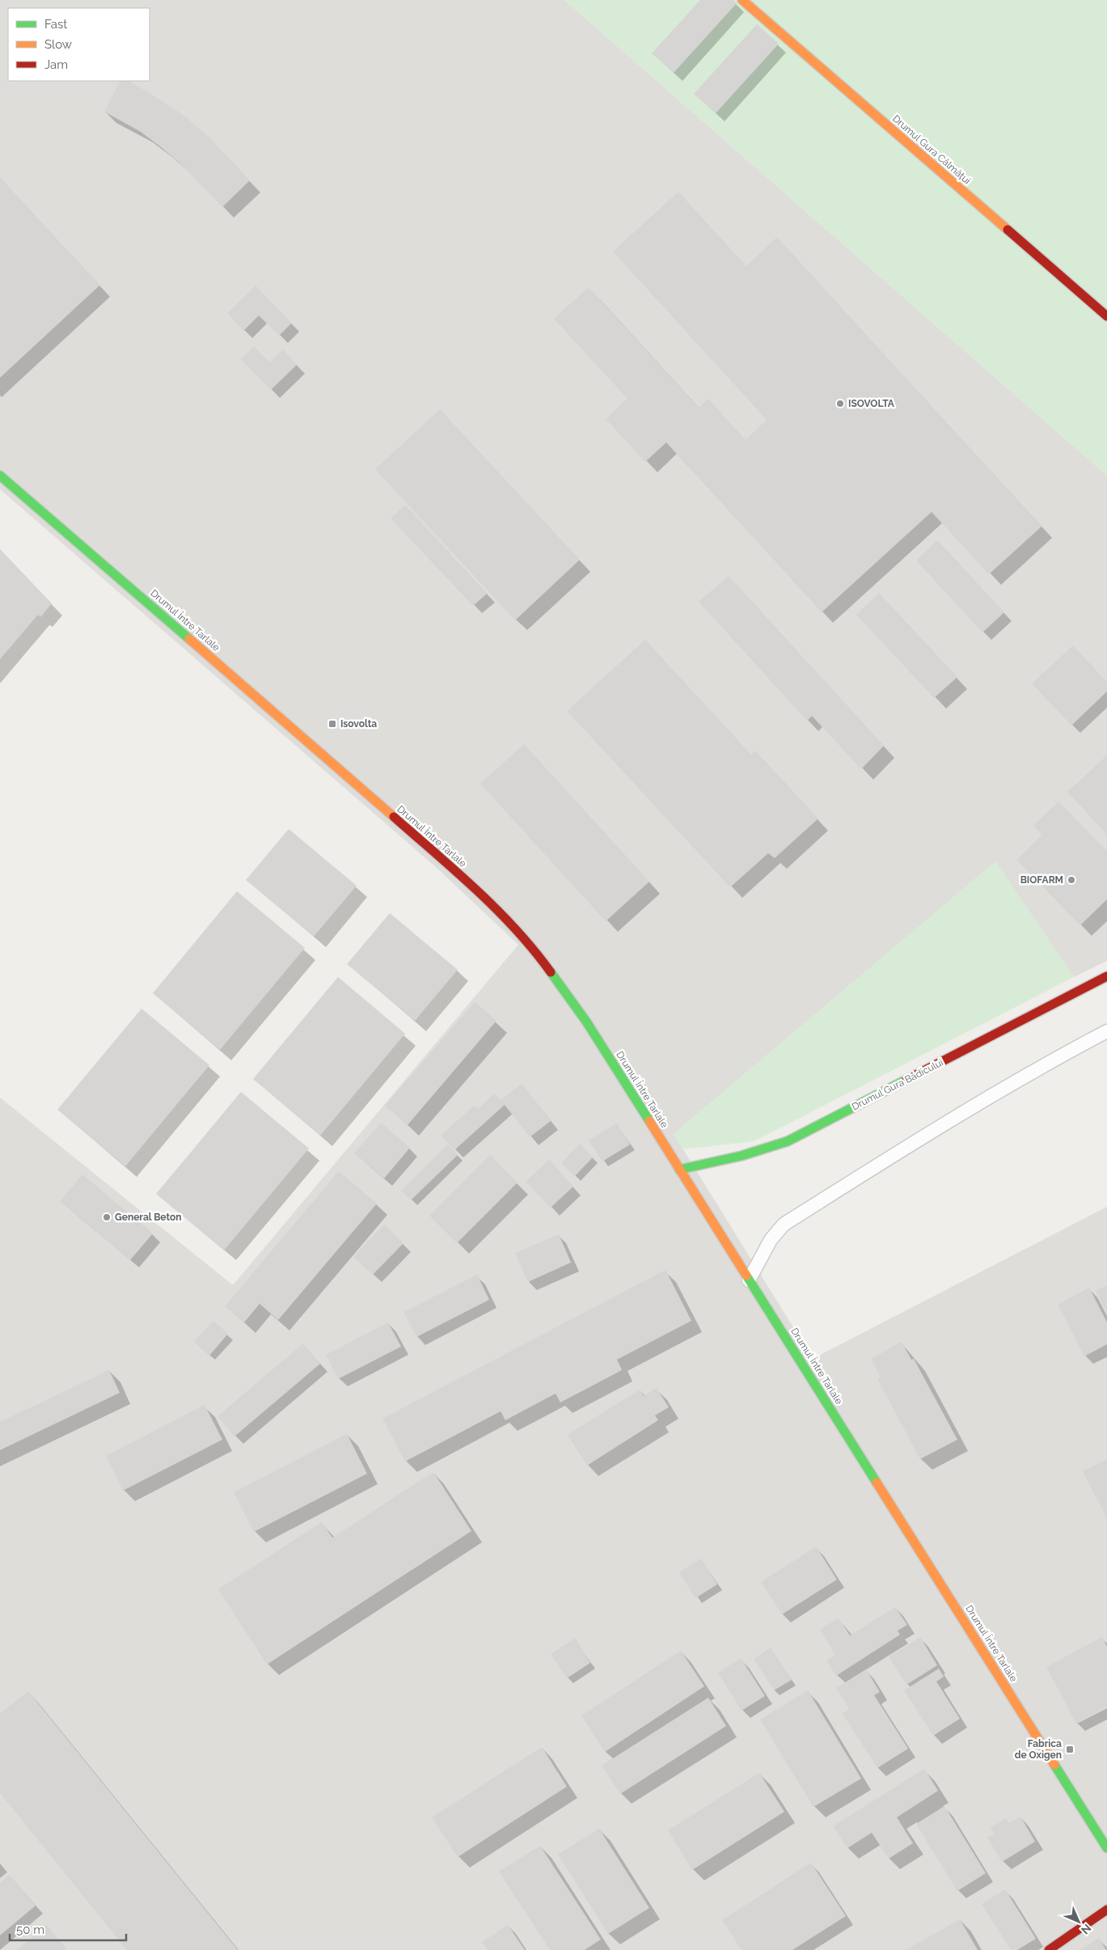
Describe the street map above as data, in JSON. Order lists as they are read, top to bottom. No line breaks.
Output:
{"streets":{"main road":["Drumul Gura Călmățui","Drumul Între Tarlale","Drumul Gura Bădicului"]},"crossings":[["Drumul Între Tarlale","Drumul Gura Bădicului"]],"places":{"other":["ISOVOLTA","BIOFARM","General Beton"],"transit":["Isovolta","Fabrica de Oxigen"]},"legend":["Fast","Slow","Jam"],"scale_bar":"50 m","north":"bottom right"}
